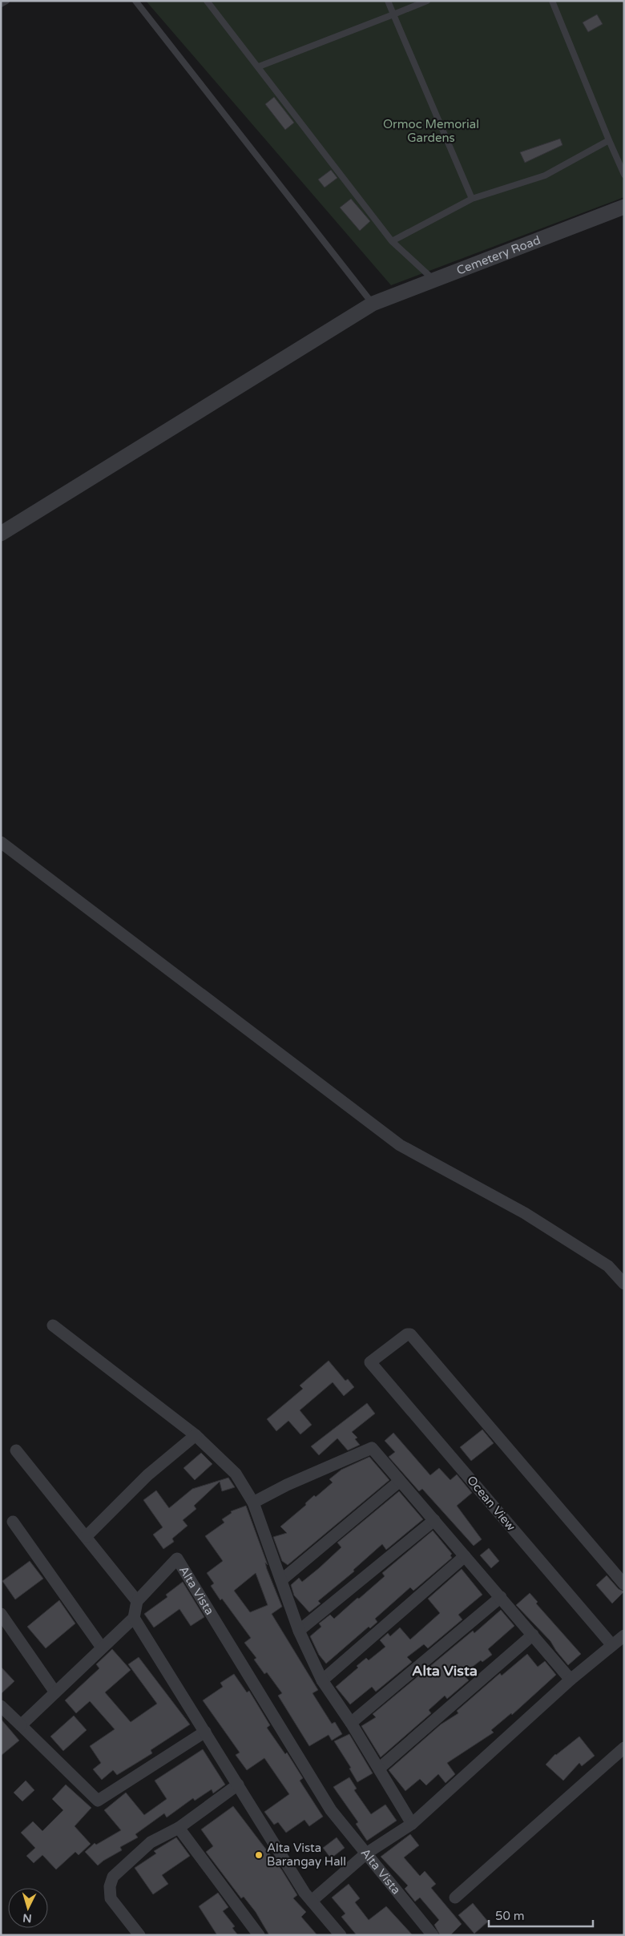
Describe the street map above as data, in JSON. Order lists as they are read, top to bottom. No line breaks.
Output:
{"streets":{"street":["Cemetery Road","Ocean View","Alta Vista"]},"districts":["Alta Vista"],"parks":["Ormoc Memorial Gardens"],"places":["Alta Vista Barangay Hall"],"scale_bar":"50 m","north":"bottom"}
